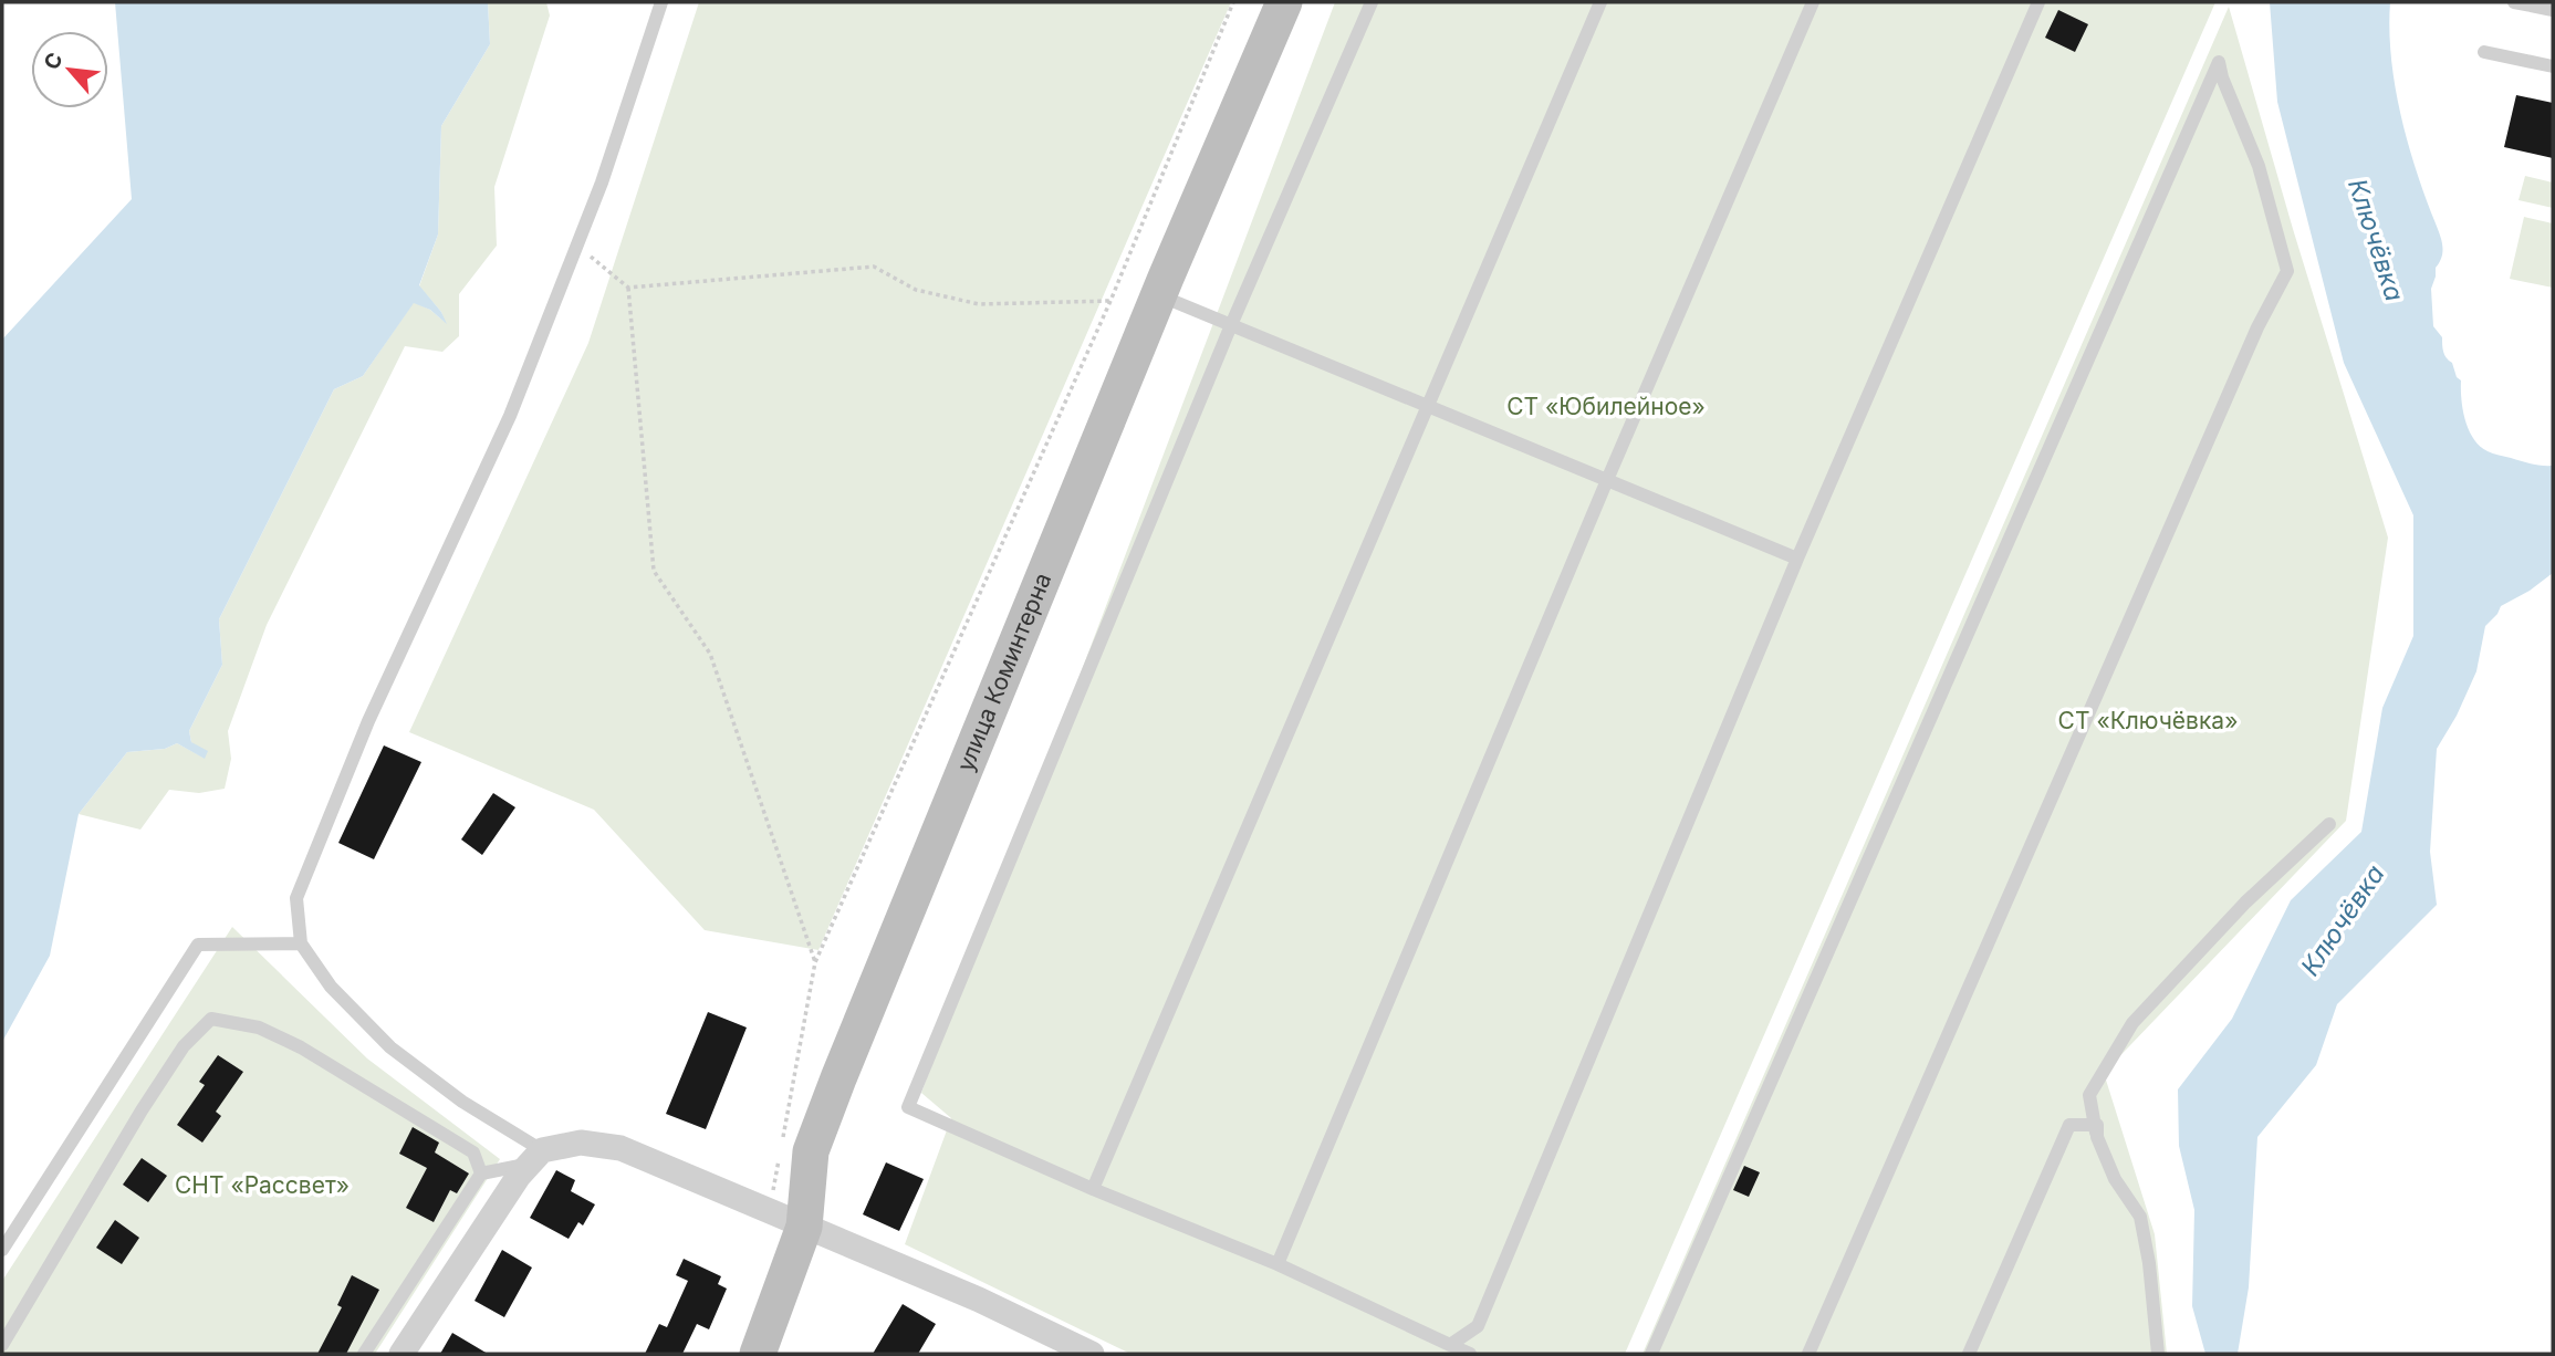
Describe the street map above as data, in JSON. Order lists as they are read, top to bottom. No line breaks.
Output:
{"streets":{"street":["улица Коминтерна"]},"water":["Ключёвка"],"parks":["СТ «Юбилейное»","СТ «Ключёвка»","СНТ «Рассвет»"],"north":"top left"}
